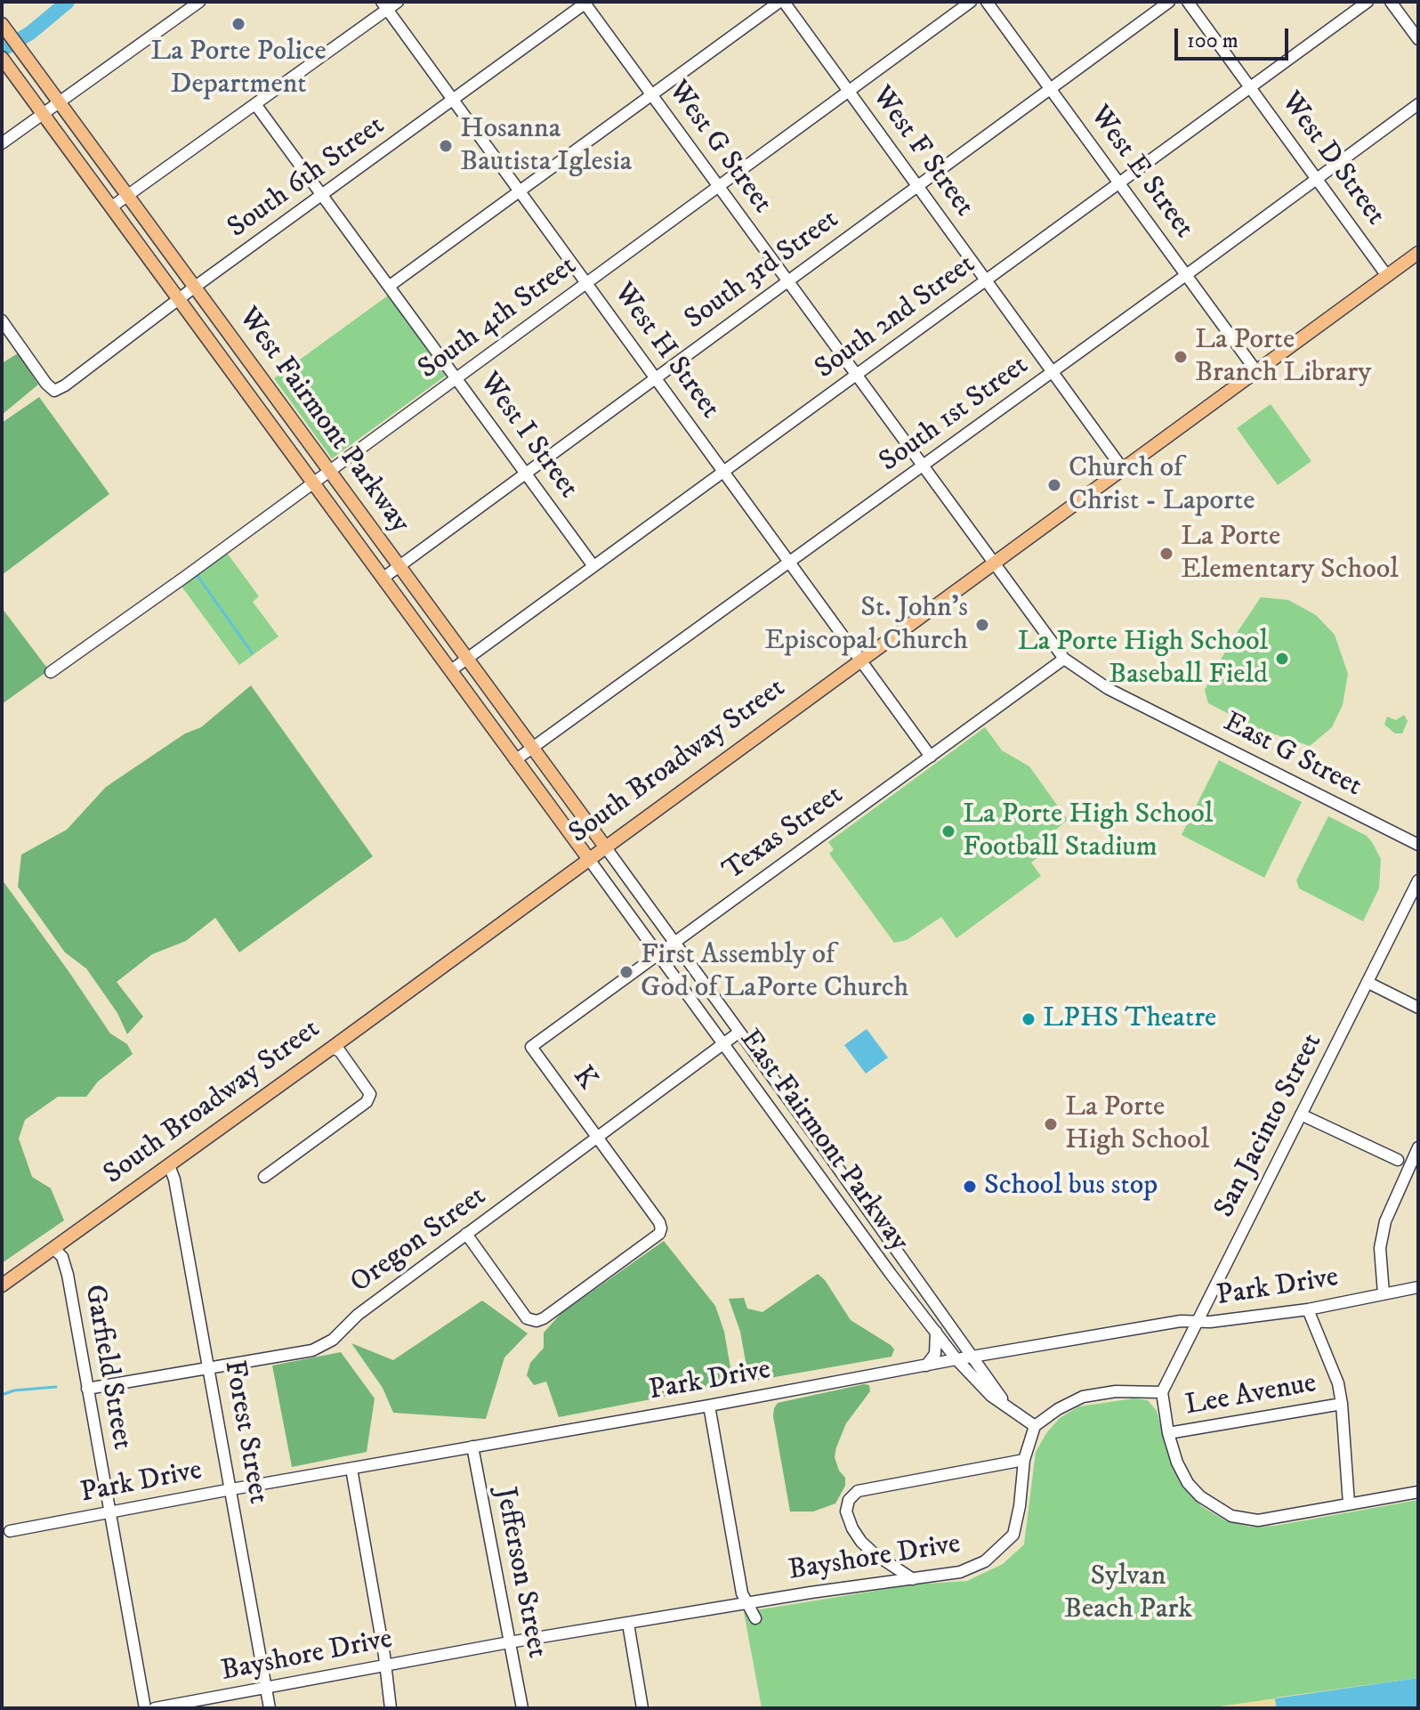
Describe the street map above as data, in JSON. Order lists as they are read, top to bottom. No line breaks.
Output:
{"streets":{"main road":["West Fairmont Parkway","South Broadway Street"],"street":["West G Street","West F Street","West D Street","West E Street","South 6th Street","South 3rd Street","South 2nd Street","South 4th Street","West H Street","South 1st Street","West I Street","East G Street","Texas Street","K","San Jacinto Street","East Fairmont Parkway","Oregon Street","Park Drive","Garfield Street","Lee Avenue","Forest Street","Bayshore Drive","Jefferson Street"]},"crossings":[["West G Street","South 6th Street"],["West G Street","South 3rd Street"],["West G Street","South 2nd Street"],["West G Street","South 4th Street"],["West G Street","South 1st Street"],["West G Street","East G Street"],["West G Street","South Broadway Street"],["West F Street","South 3rd Street"],["West F Street","South 2nd Street"],["West F Street","South 4th Street"],["West F Street","South 1st Street"],["West F Street","South Broadway Street"],["West D Street","South 2nd Street"],["West D Street","South 1st Street"],["West D Street","South Broadway Street"],["West E Street","South 3rd Street"],["West E Street","South 2nd Street"],["West E Street","South 1st Street"],["West E Street","South Broadway Street"],["South 6th Street","West H Street"],["South 6th Street","West Fairmont Parkway"],["South 6th Street","West I Street"],["South 3rd Street","West H Street"],["South 3rd Street","West Fairmont Parkway"],["South 3rd Street","West I Street"],["South 2nd Street","West H Street"],["South 2nd Street","West Fairmont Parkway"],["South 2nd Street","West I Street"],["South 4th Street","West H Street"],["South 4th Street","West Fairmont Parkway"],["South 4th Street","West I Street"],["West H Street","South 1st Street"],["West H Street","South Broadway Street"],["West H Street","Texas Street"],["South 1st Street","West Fairmont Parkway"],["West Fairmont Parkway","South Broadway Street"],["West Fairmont Parkway","East Fairmont Parkway"],["East G Street","South Broadway Street"],["East G Street","Texas Street"],["South Broadway Street","East Fairmont Parkway"],["South Broadway Street","Garfield Street"],["South Broadway Street","Forest Street"],["Texas Street","K"],["Texas Street","East Fairmont Parkway"],["K","Oregon Street"],["San Jacinto Street","Park Drive"],["East Fairmont Parkway","Oregon Street"],["East Fairmont Parkway","Park Drive"],["East Fairmont Parkway","Bayshore Drive"],["Oregon Street","Garfield Street"],["Oregon Street","Forest Street"],["Park Drive","Garfield Street"],["Park Drive","Forest Street"],["Park Drive","Jefferson Street"],["Forest Street","Bayshore Drive"],["Bayshore Drive","Jefferson Street"]],"parks":["Sylvan Beach Park"],"places":["La Porte Police Department","Hosanna Bautista Iglesia","La Porte Branch Library","Church of Christ - Laporte","La Porte Elementary School","St. John's Episcopal Church","La Porte High School Baseball Field","La Porte High School Football Stadium","First Assembly of God of LaPorte Church","LPHS Theatre","La Porte High School","School bus stop"],"scale_bar":"100 m"}
